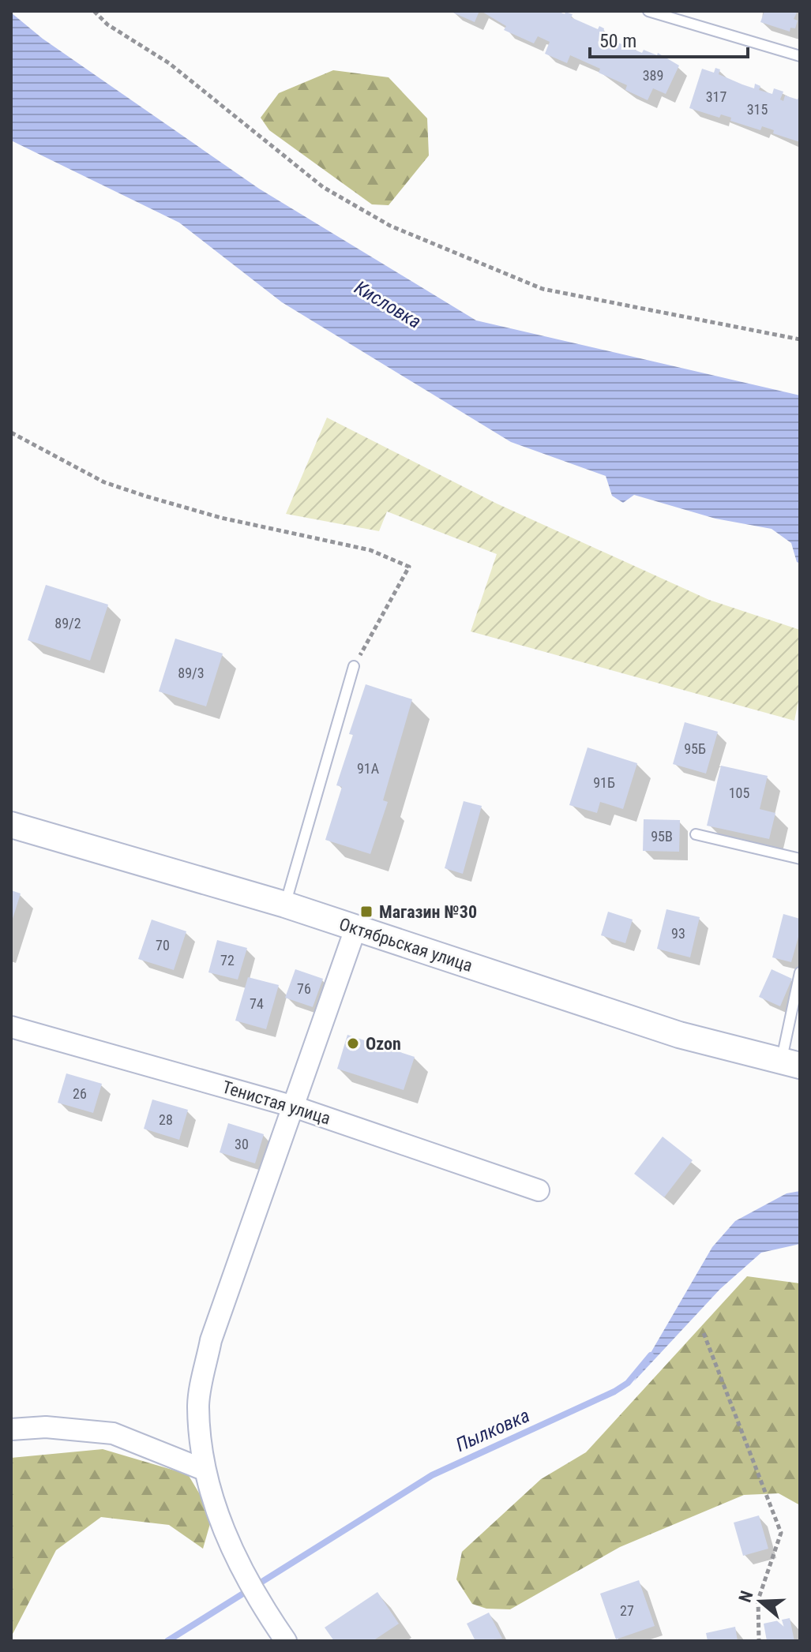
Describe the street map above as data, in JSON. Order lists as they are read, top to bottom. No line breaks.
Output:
{"streets":{"street":["Октябрьская улица","Тенистая улица"]},"water":["Кисловка","Пылковка"],"places":{"transit":["Магазин №30"],"other":["Ozon"]},"house_numbers":["389","317","315","89/2","89/3","95Б","91А","91Б","105","95В","93","70","72","76","74","26","28","30","27"],"scale_bar":"50 m","north":"left"}
